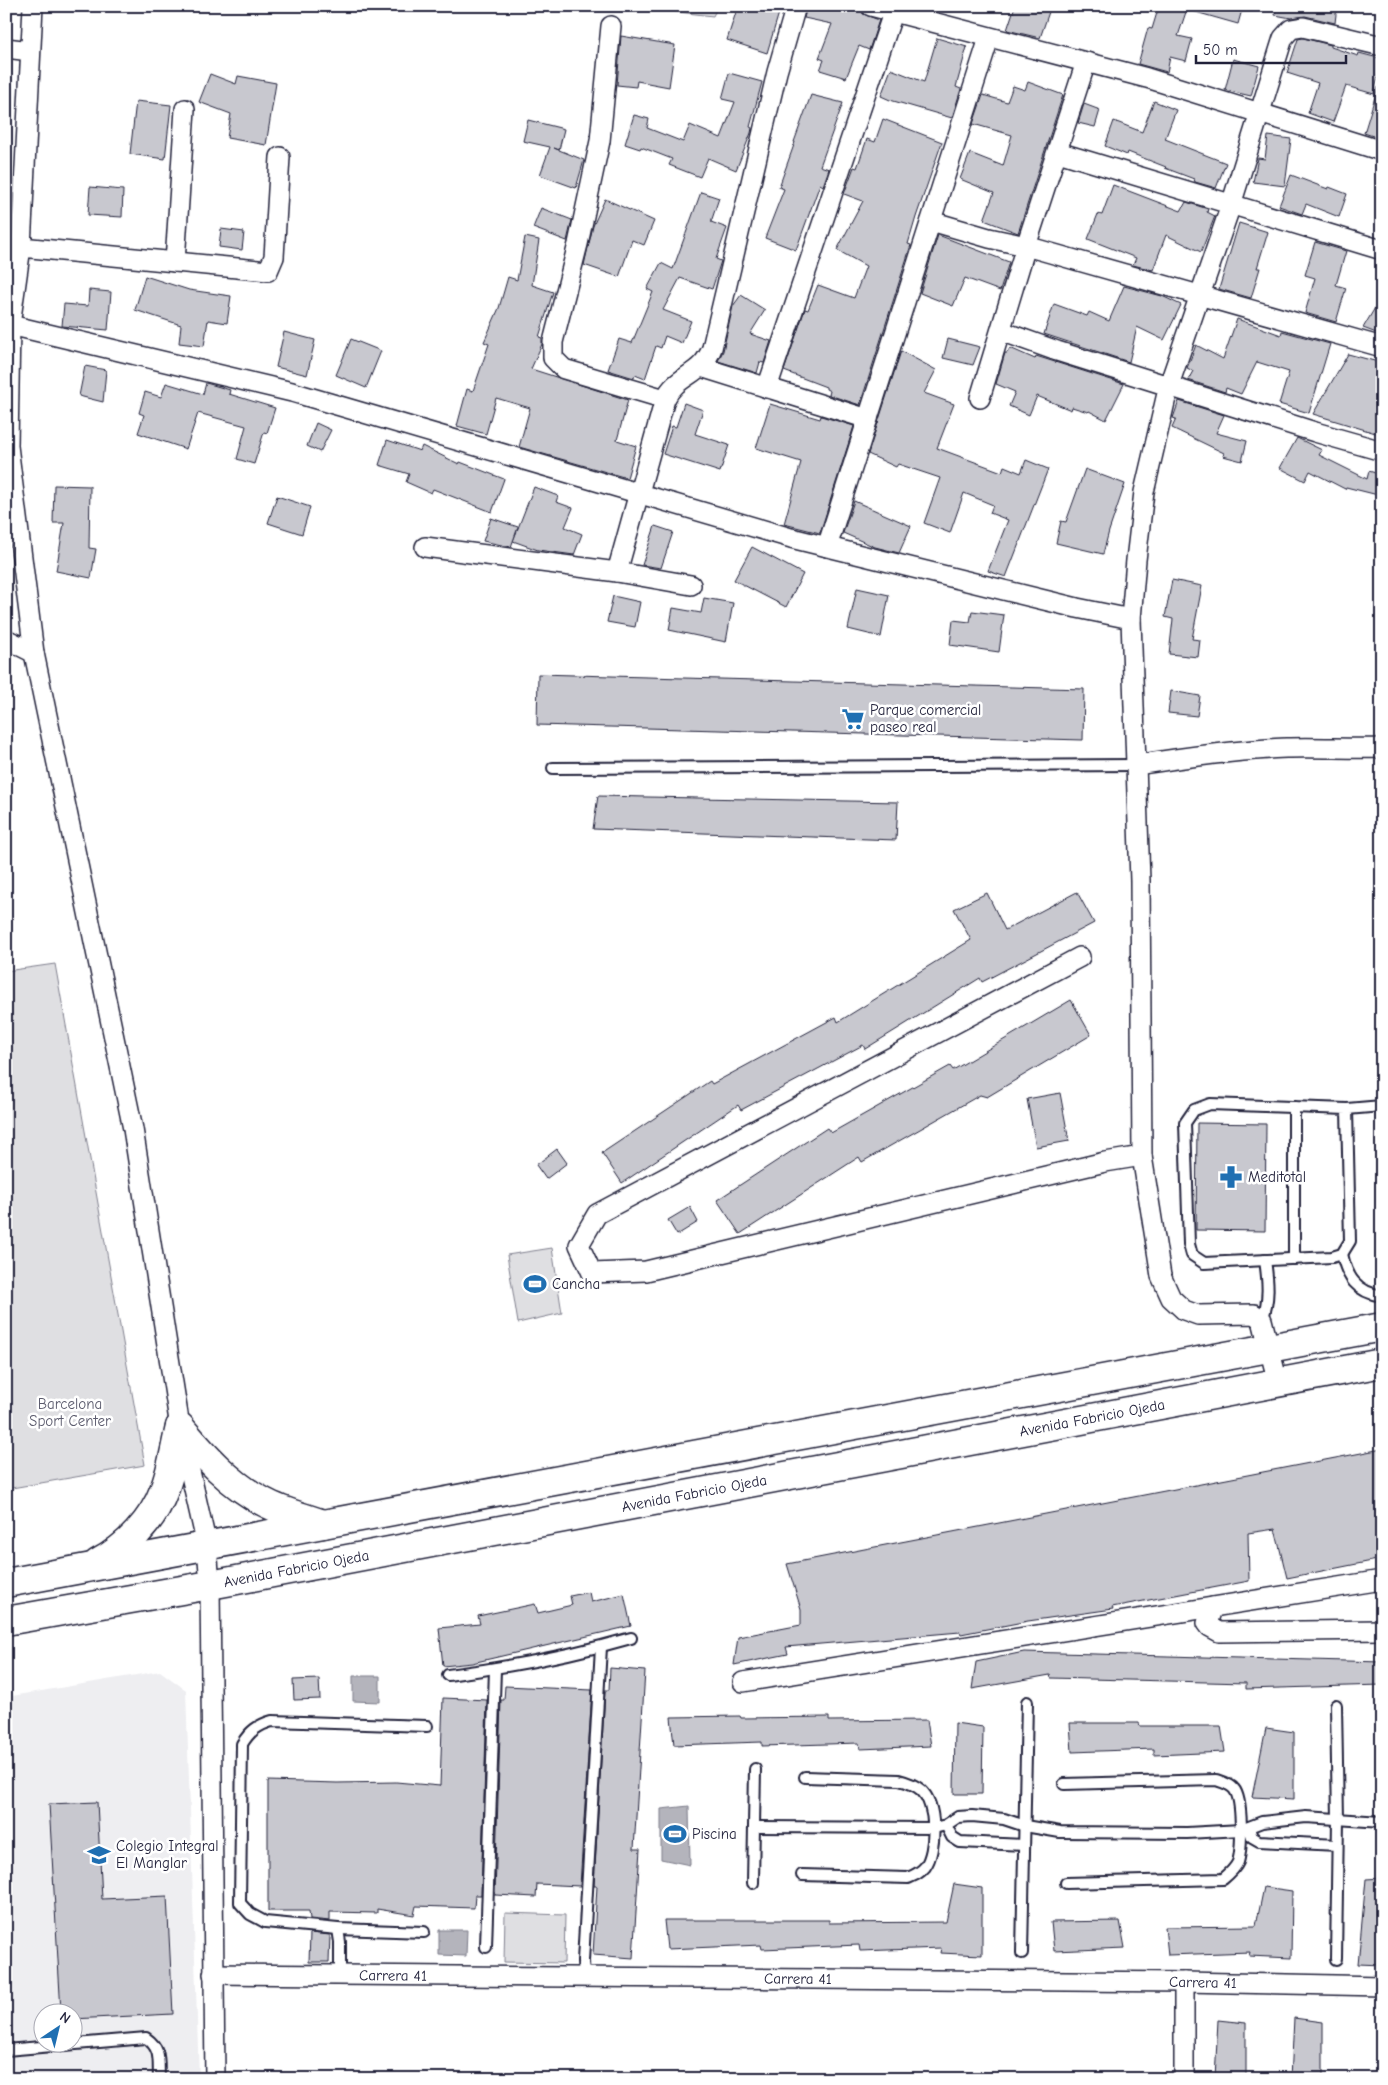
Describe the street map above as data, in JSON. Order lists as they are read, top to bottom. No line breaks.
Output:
{"streets":{"street":["Avenida Fabricio Ojeda","Carrera 41"]},"parks":["Barcelona Sport Center"],"places":{"supermarket":["Parque comercial paseo real"],"pharmacy":["Meditotal"],"sports":["Cancha","Piscina"],"school or university":["Colegio Integral El Manglar"]},"scale_bar":"50 m","north":"top right"}
